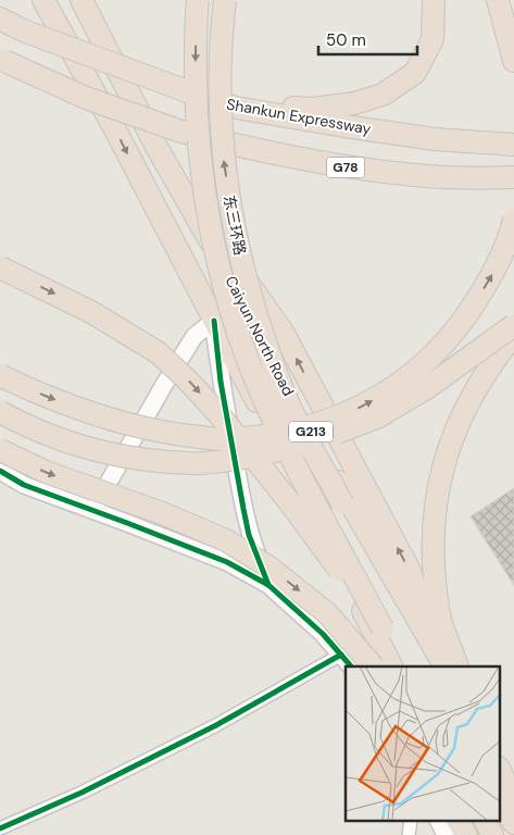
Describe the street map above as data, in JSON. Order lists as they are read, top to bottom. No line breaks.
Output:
{"streets":{"highway":["Shankun Expressway","G78","东三环路","Caiyun North Road","G213"]},"scale_bar":"50 m"}
